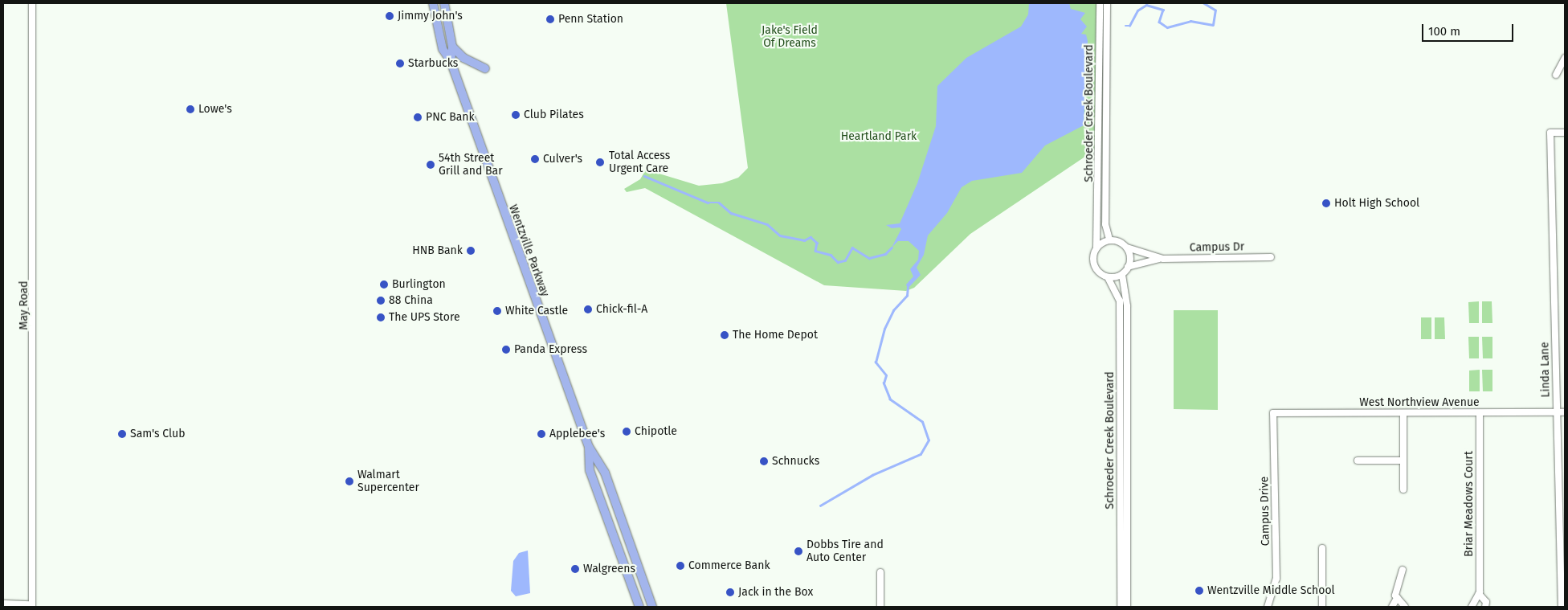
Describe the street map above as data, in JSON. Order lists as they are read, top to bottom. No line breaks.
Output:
{"streets":{"main road":["Wentzville Parkway"],"street":["Schroeder Creek Boulevard","Campus Dr","May Road","Linda Lane","West Northview Avenue","Briar Meadows Court","Campus Drive"]},"crossings":[["Schroeder Creek Boulevard","Campus Dr"],["Linda Lane","West Northview Avenue"],["West Northview Avenue","Briar Meadows Court"],["West Northview Avenue","Campus Drive"]],"parks":["Jake's Field Of Dreams","Heartland Park"],"places":["Jimmy John's","Penn Station","Starbucks","Lowe's","Club Pilates","PNC Bank","Culver's","Total Access Urgent Care","54th Street Grill and Bar","Holt High School","HNB Bank","Burlington","88 China","Chick-fil-A","White Castle","The UPS Store","The Home Depot","Panda Express","Chipotle","Sam's Club","Applebee's","Schnucks","Walmart Supercenter","Dobbs Tire and Auto Center","Commerce Bank","Walgreens","Wentzville Middle School","Jack in the Box"],"scale_bar":"100 m"}
